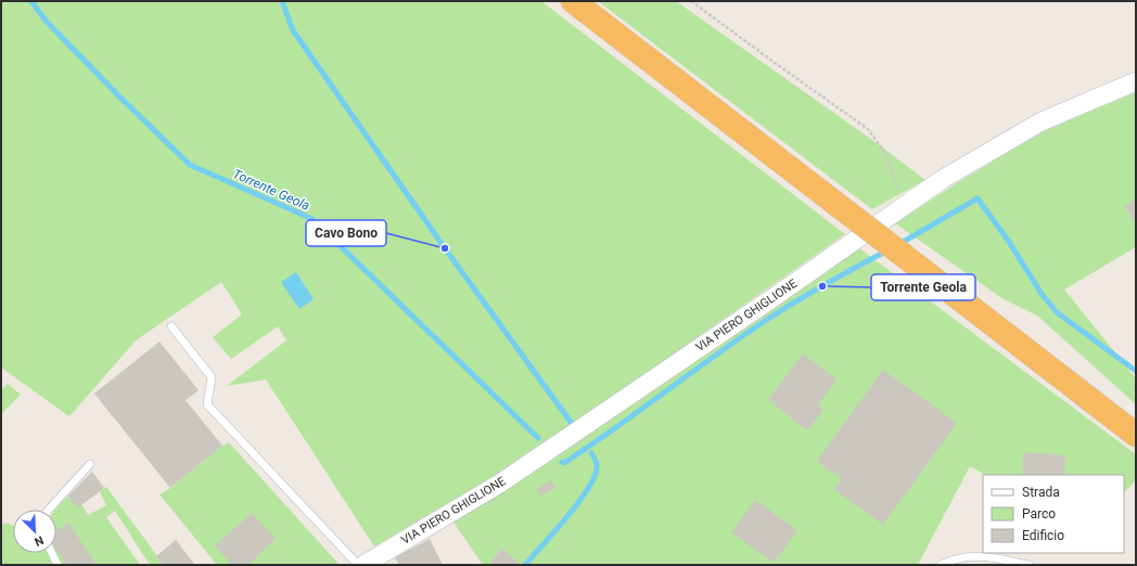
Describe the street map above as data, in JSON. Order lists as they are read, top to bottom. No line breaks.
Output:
{"streets":{"street":["VIA PIERO GHIGLIONE"]},"water":["Torrente Geola"],"places":["Cavo Bono","Torrente Geola"],"legend":["Strada","Parco","Edificio"],"north":"bottom right"}
